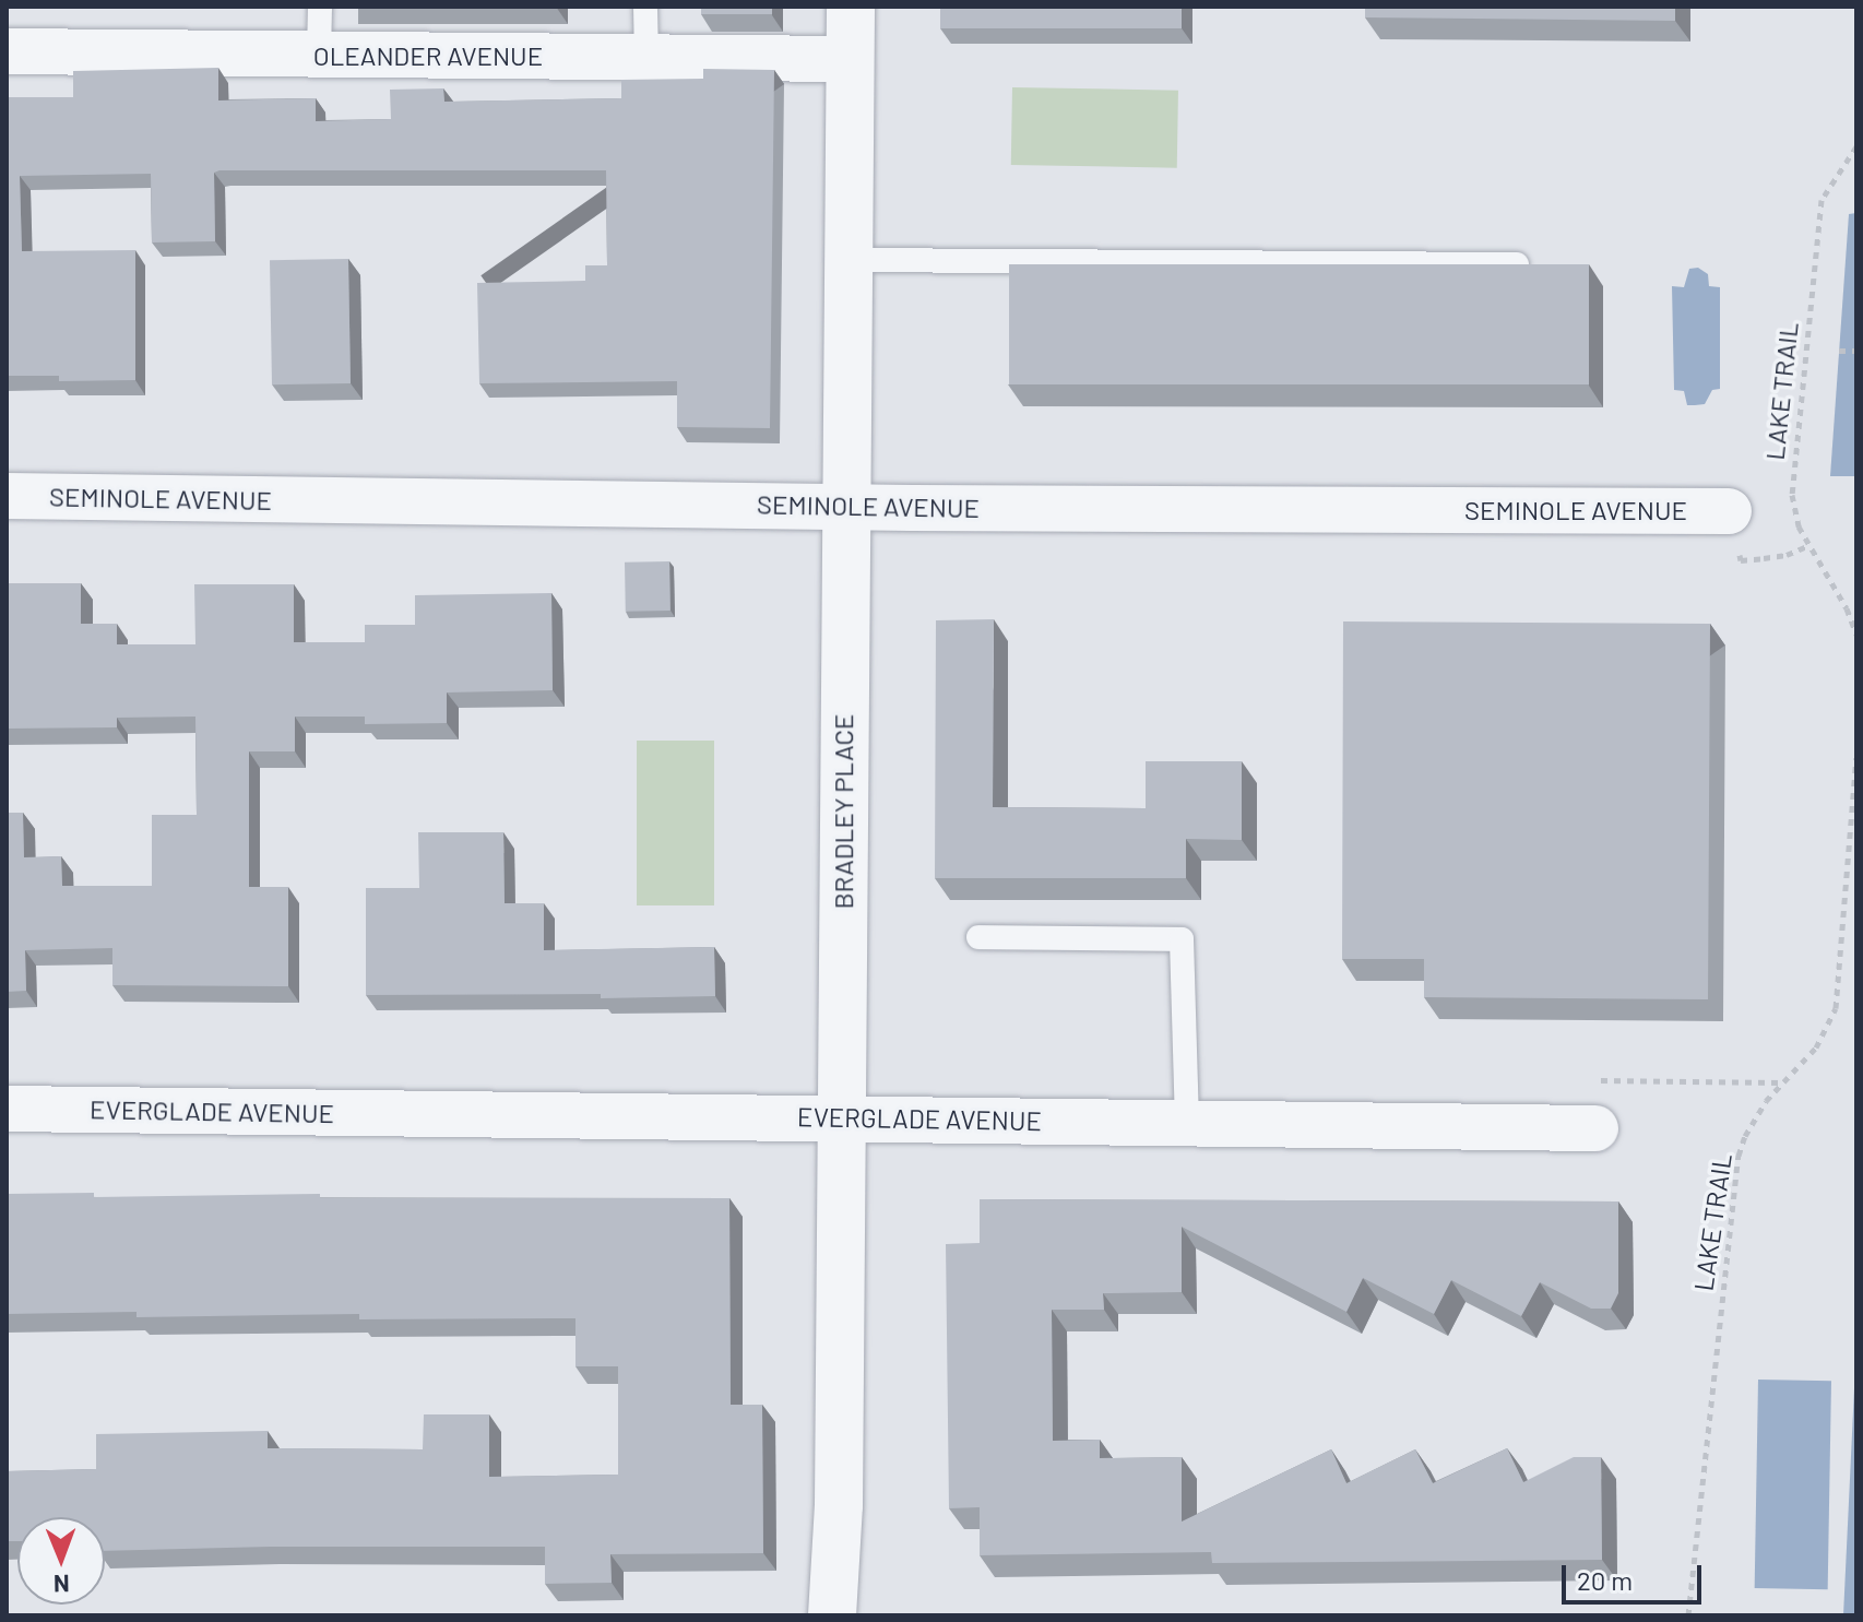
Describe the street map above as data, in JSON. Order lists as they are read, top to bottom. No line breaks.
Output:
{"streets":{"street":["OLEANDER AVENUE","SEMINOLE AVENUE","BRADLEY PLACE","EVERGLADE AVENUE"],"path":["LAKE TRAIL"]},"crossings":[["OLEANDER AVENUE","BRADLEY PLACE"],["SEMINOLE AVENUE","BRADLEY PLACE"],["BRADLEY PLACE","EVERGLADE AVENUE"]],"scale_bar":"20 m","north":"bottom"}
